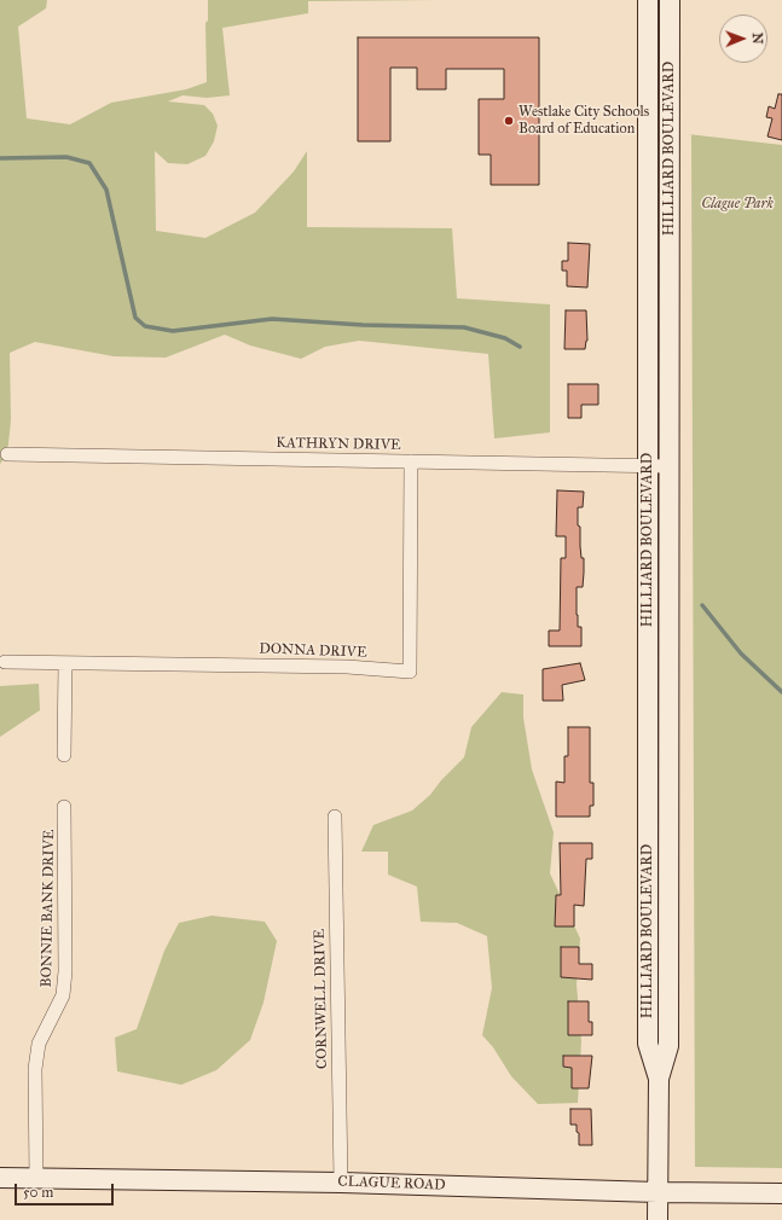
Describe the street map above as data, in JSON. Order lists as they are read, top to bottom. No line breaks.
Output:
{"streets":{"main road":["HILLIARD BOULEVARD","CLAGUE ROAD"],"street":["KATHRYN DRIVE","DONNA DRIVE","BONNIE BANK DRIVE","CORNWELL DRIVE"]},"crossings":[["HILLIARD BOULEVARD","KATHRYN DRIVE"],["HILLIARD BOULEVARD","CLAGUE ROAD"],["KATHRYN DRIVE","DONNA DRIVE"],["BONNIE BANK DRIVE","CLAGUE ROAD"],["CORNWELL DRIVE","CLAGUE ROAD"]],"parks":["Clague Park"],"places":["Westlake City Schools Board of Education"],"scale_bar":"50 m","north":"right"}
